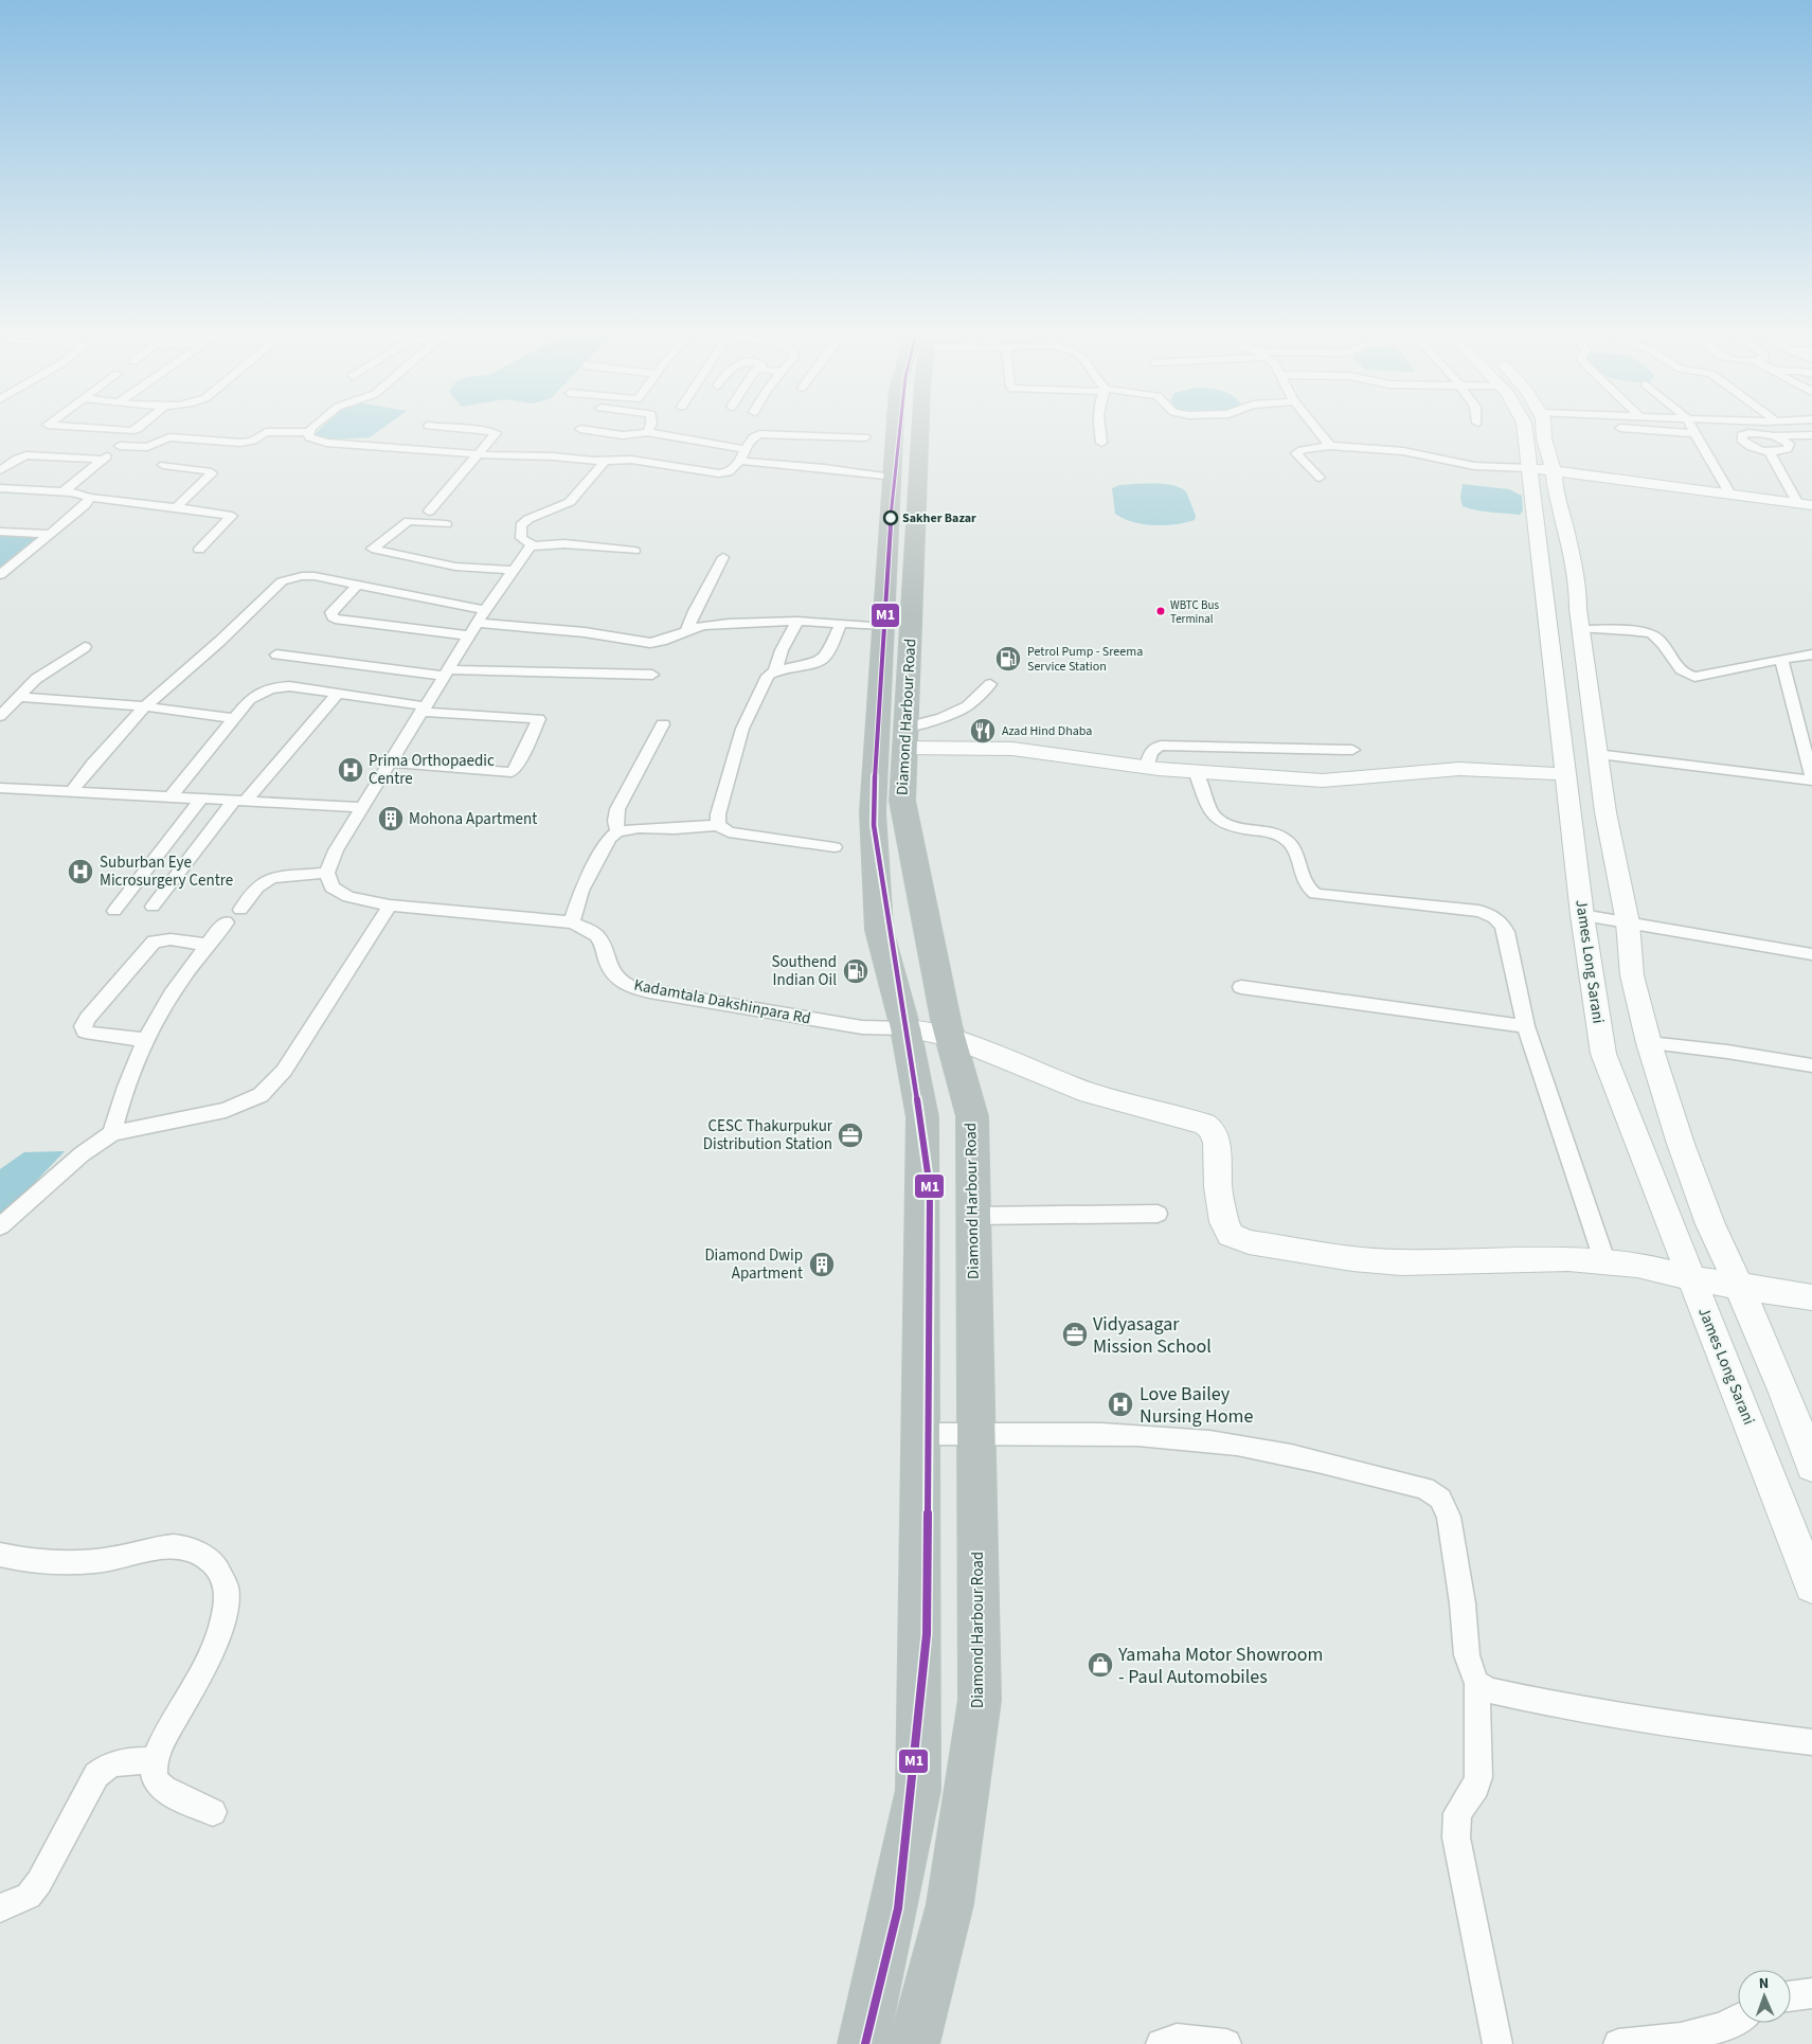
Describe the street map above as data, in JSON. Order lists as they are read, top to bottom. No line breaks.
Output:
{"streets":{"highway":["Diamond Harbour Road"],"main road":["James Long Sarani"],"street":["Kadamtala Dakshinpara Rd"]},"crossings":[["Diamond Harbour Road","Kadamtala Dakshinpara Rd"]],"places":{"other":["Sakher Bazar","WBTC Bus Terminal"],"fuel station":["Petrol Pump - Sreema Service Station","Southend Indian Oil"],"restaurant":["Azad Hind Dhaba"],"hospital":["Prima Orthopaedic Centre","Suburban Eye Microsurgery Centre","Love Bailey Nursing Home"],"building":["Mohona Apartment","Diamond Dwip Apartment"],"office":["CESC Thakurpukur Distribution Station","Vidyasagar Mission School"],"shop":["Yamaha Motor Showroom - Paul Automobiles"]},"lines":["transit line M1"],"north":"top"}
